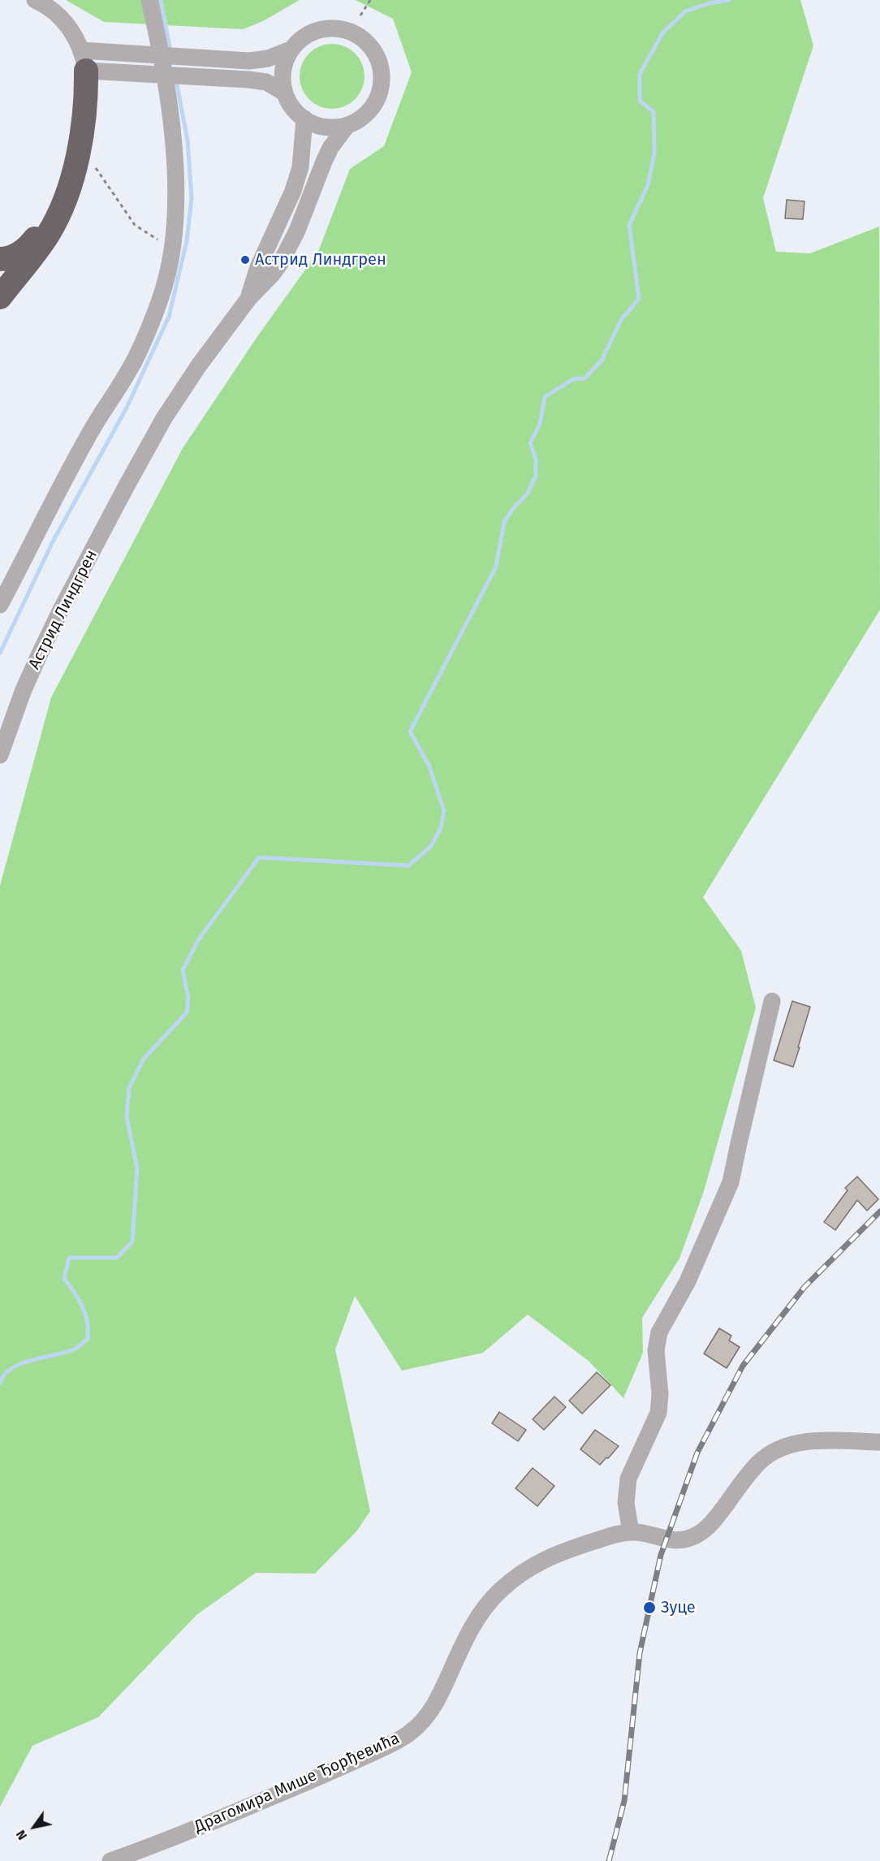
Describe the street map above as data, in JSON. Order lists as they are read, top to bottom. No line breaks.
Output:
{"streets":{"street":["Астрид Линдгрен","Драгомира Мише Ђорђевића"]},"places":["Астрид Линдгрен","Зуце"],"north":"bottom left"}
